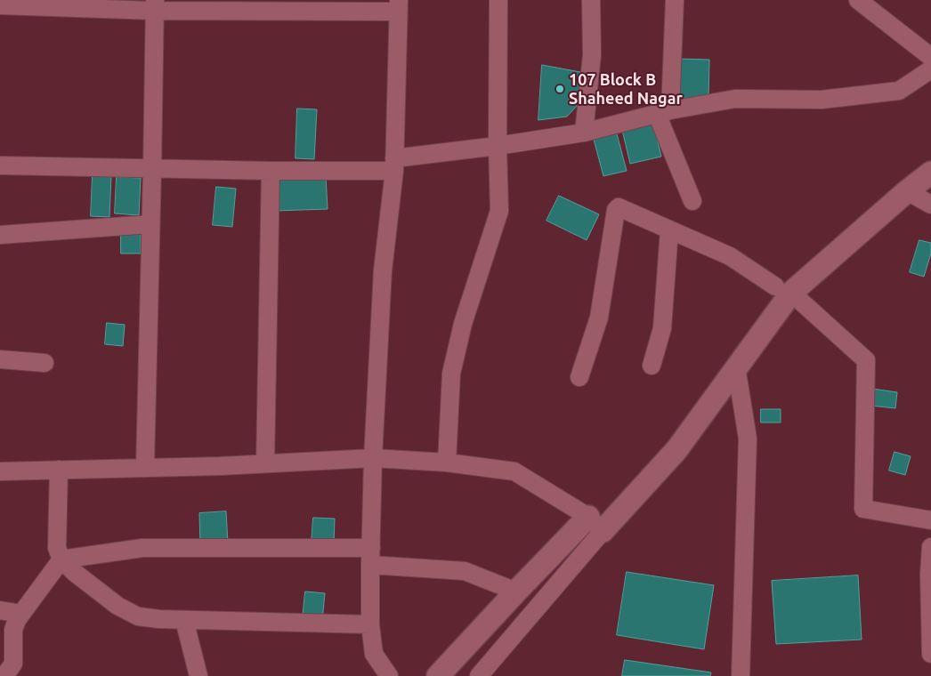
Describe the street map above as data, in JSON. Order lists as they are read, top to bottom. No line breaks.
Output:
{"places":["107 Block B Shaheed Nagar"]}
